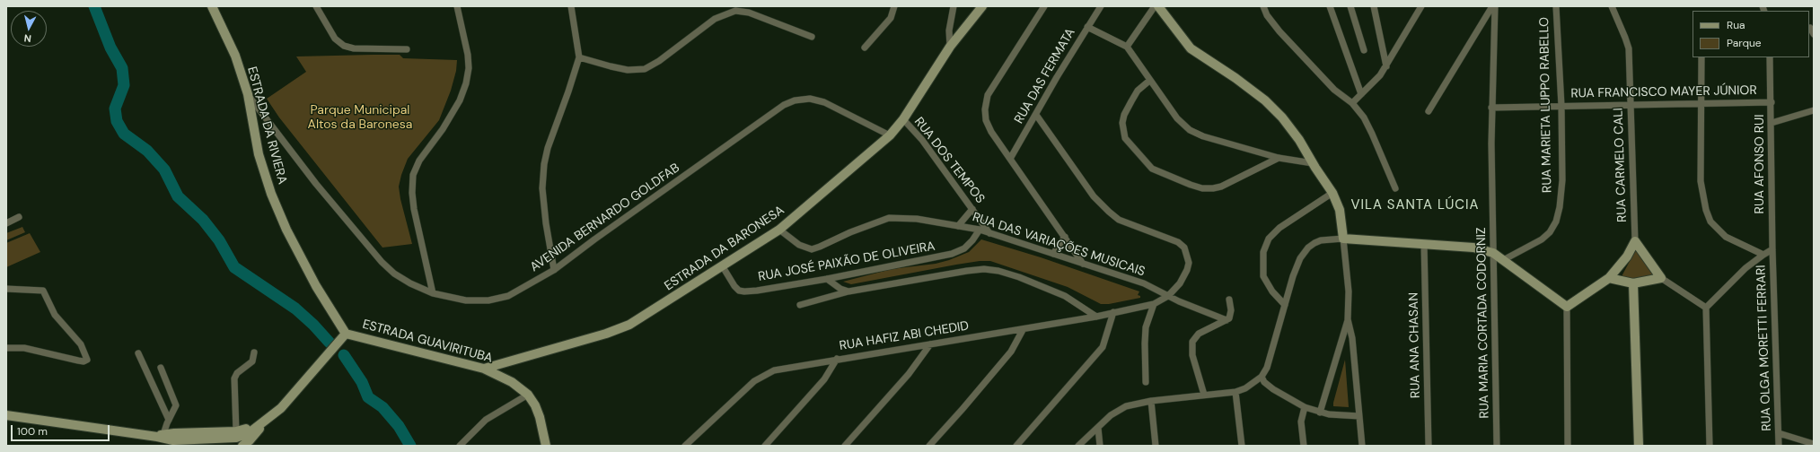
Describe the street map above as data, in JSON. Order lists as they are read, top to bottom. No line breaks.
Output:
{"streets":{"street":["RUA DAS FERMATA","RUA FRANCISCO MAYER JÚNIOR","RUA MARIETA LUPPO RABELLO","ESTRADA DA RIVIERA","RUA DOS TEMPOS","RUA AFONSO RUI","RUA CARMELO CALI","AVENIDA BERNARDO GOLDFAB","RUA DAS VARIAÇÕES MUSICAIS","ESTRADA DA BARONESA","RUA JOSÉ PAIXÃO DE OLIVEIRA","RUA MARIA CORTADA CODORNIZ","RUA HAFIZ ABI CHEDID","ESTRADA GUAVIRITUBA","RUA ANA CHASAN","RUA OLGA MORETTI FERRARI"]},"crossings":[["RUA DAS FERMATA","RUA HAFIZ ABI CHEDID"],["RUA FRANCISCO MAYER JÚNIOR","RUA MARIETA LUPPO RABELLO"],["RUA FRANCISCO MAYER JÚNIOR","RUA AFONSO RUI"],["RUA FRANCISCO MAYER JÚNIOR","RUA CARMELO CALI"],["RUA FRANCISCO MAYER JÚNIOR","RUA MARIA CORTADA CODORNIZ"],["ESTRADA DA RIVIERA","AVENIDA BERNARDO GOLDFAB"],["ESTRADA DA RIVIERA","ESTRADA GUAVIRITUBA"],["RUA DOS TEMPOS","RUA DAS VARIAÇÕES MUSICAIS"],["RUA DOS TEMPOS","ESTRADA DA BARONESA"],["RUA AFONSO RUI","RUA OLGA MORETTI FERRARI"],["AVENIDA BERNARDO GOLDFAB","ESTRADA DA BARONESA"],["RUA DAS VARIAÇÕES MUSICAIS","ESTRADA DA BARONESA"],["RUA DAS VARIAÇÕES MUSICAIS","RUA JOSÉ PAIXÃO DE OLIVEIRA"],["RUA DAS VARIAÇÕES MUSICAIS","RUA HAFIZ ABI CHEDID"],["ESTRADA DA BARONESA","RUA JOSÉ PAIXÃO DE OLIVEIRA"],["ESTRADA DA BARONESA","ESTRADA GUAVIRITUBA"]],"districts":["VILA SANTA LÚCIA"],"parks":["Parque Municipal Altos da Baronesa"],"legend":["Rua","Parque"],"scale_bar":"100 m","north":"bottom"}
